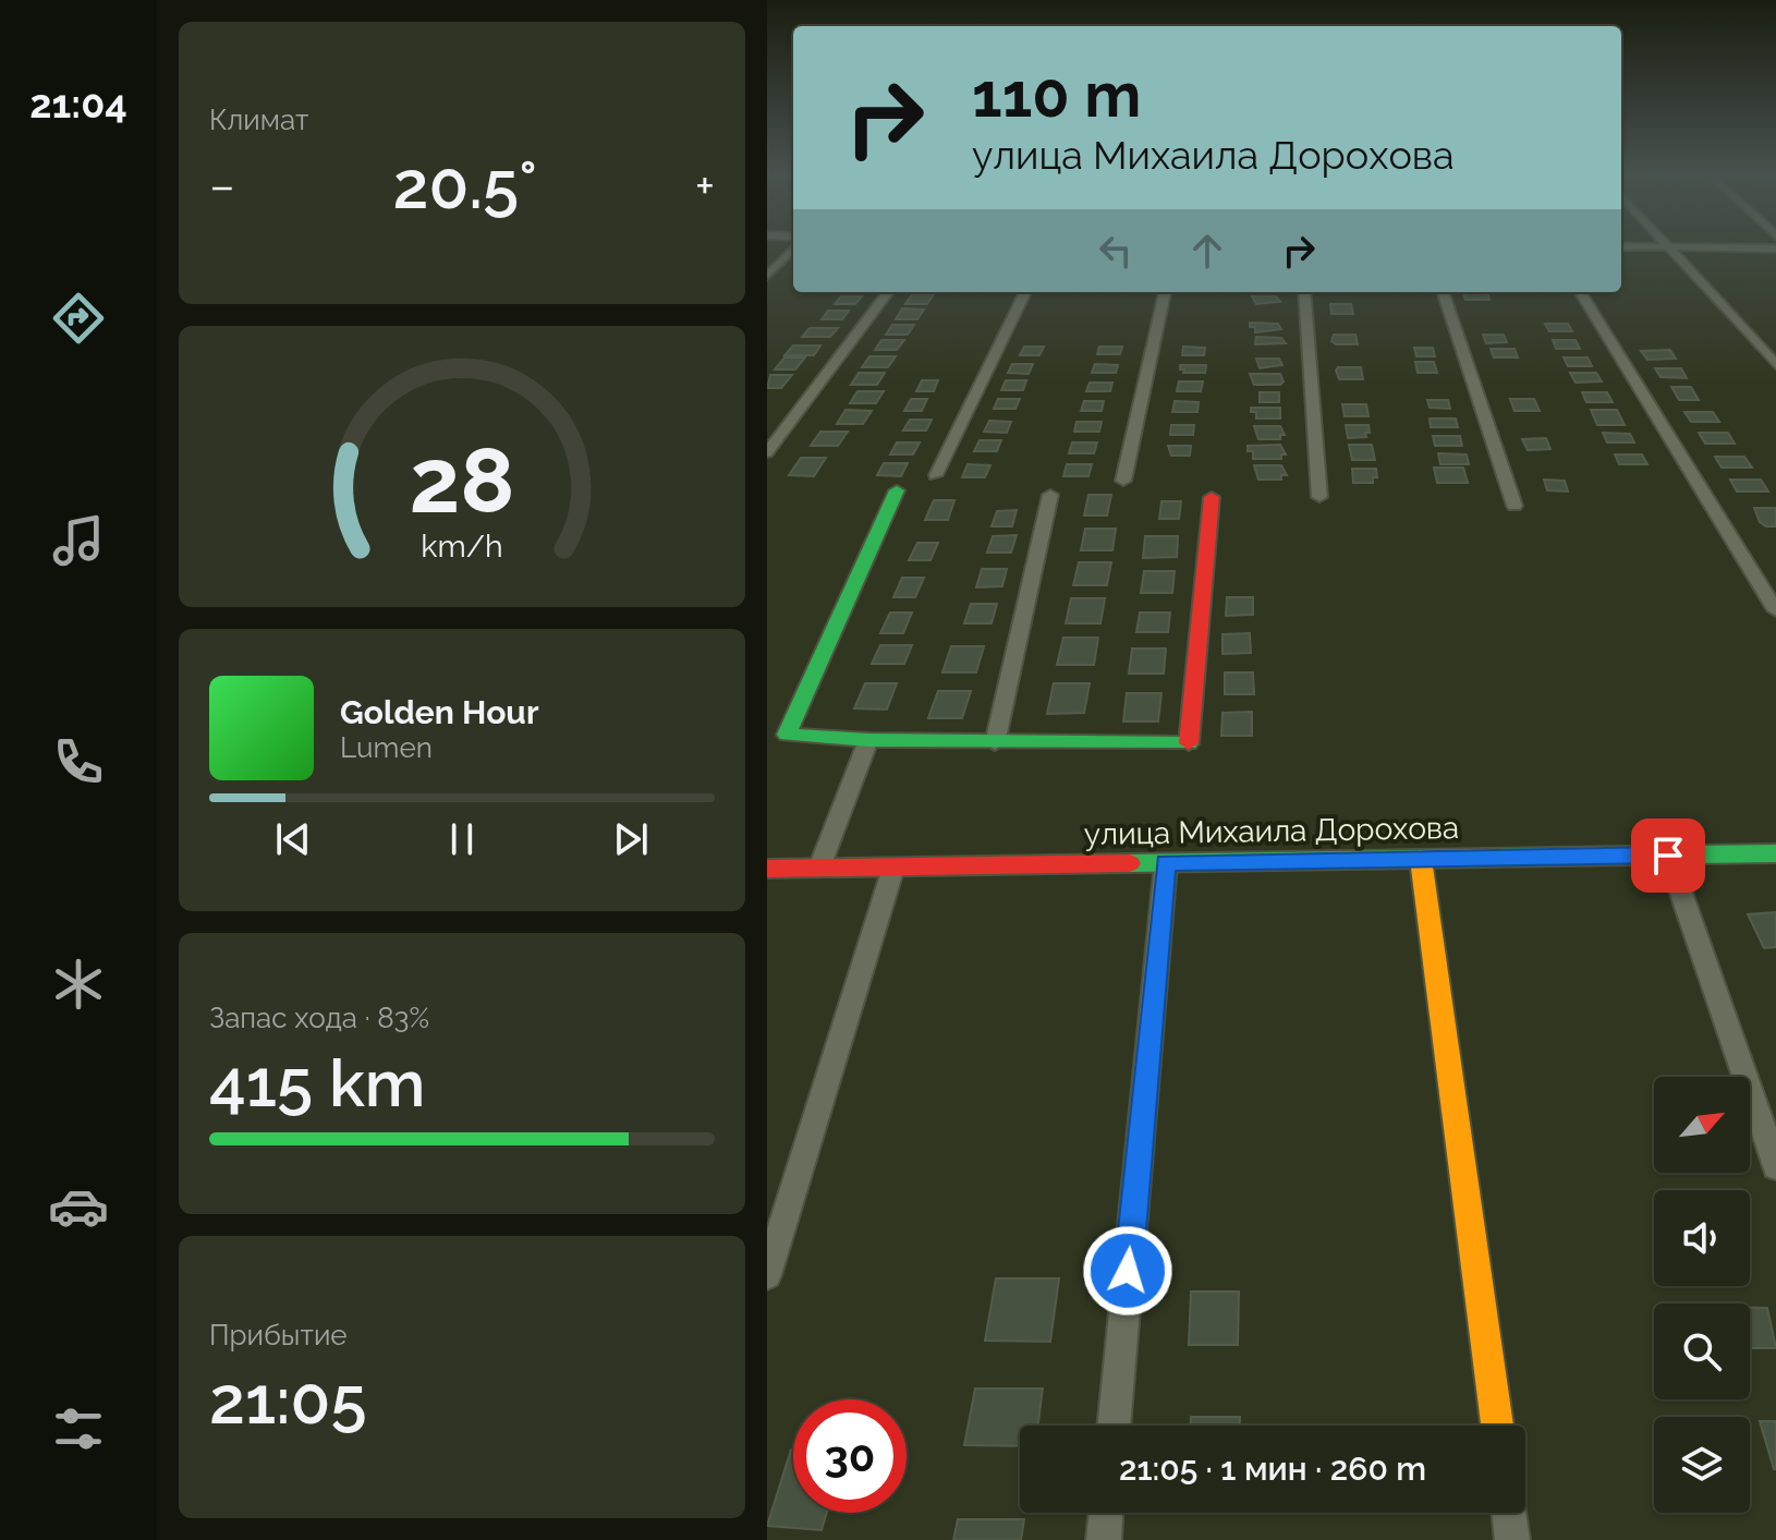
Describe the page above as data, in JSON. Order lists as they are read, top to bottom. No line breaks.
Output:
{"streets":{"street":["улица Михаила Дорохова"]},"north":"top right","page":{"tabs":"21:04","tile":["Климат",["Запас хода · 83%","415 km"],["Прибытие","21:05"]],"turn":["110 m","улица Михаила Дорохова"],"heat":["−","20.5°","+"],"song":["Golden Hour","Lumen"],"limit":"30","trip":"21:05 · 1 мин · 260 m","gauge":["28","km/h"]}}
